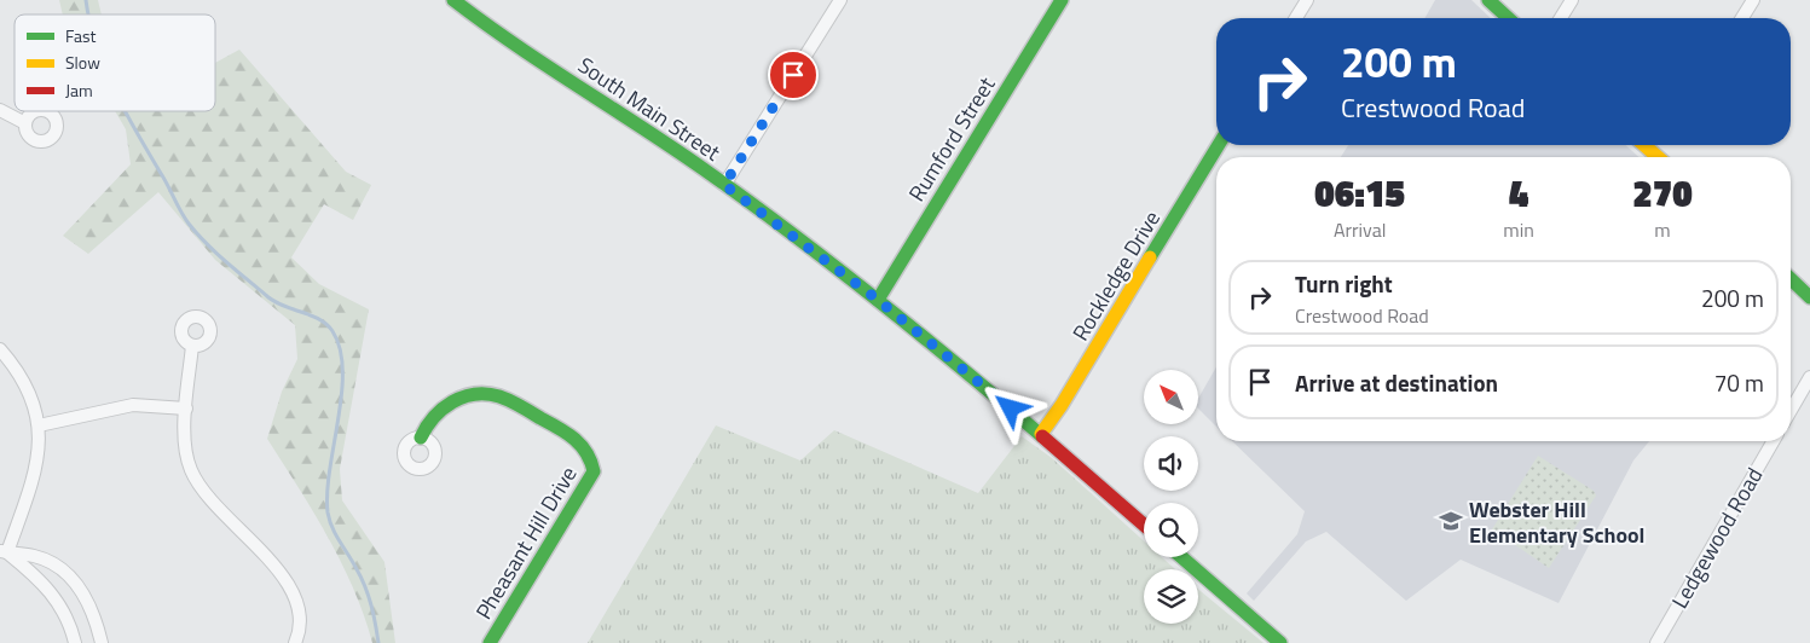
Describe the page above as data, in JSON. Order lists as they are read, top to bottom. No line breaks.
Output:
{"streets":{"street":["South Main Street","Rumford Street","Rockledge Drive","Ledgewood Road","Pheasant Hill Drive"]},"crossings":[["South Main Street","Rumford Street"],["South Main Street","Rockledge Drive"]],"places":{"school or university":["Webster Hill Elementary School"]},"legend":["Fast","Slow","Jam"],"north":"top left","page":{"turn":["200 m","Crestwood Road"],"eta":["06:15","Arrival","4","min","270","m"],"list":[{"name":"Turn right","note":"Crestwood Road","value":"200 m"},{"name":"Arrive at destination","value":"70 m"}]}}
